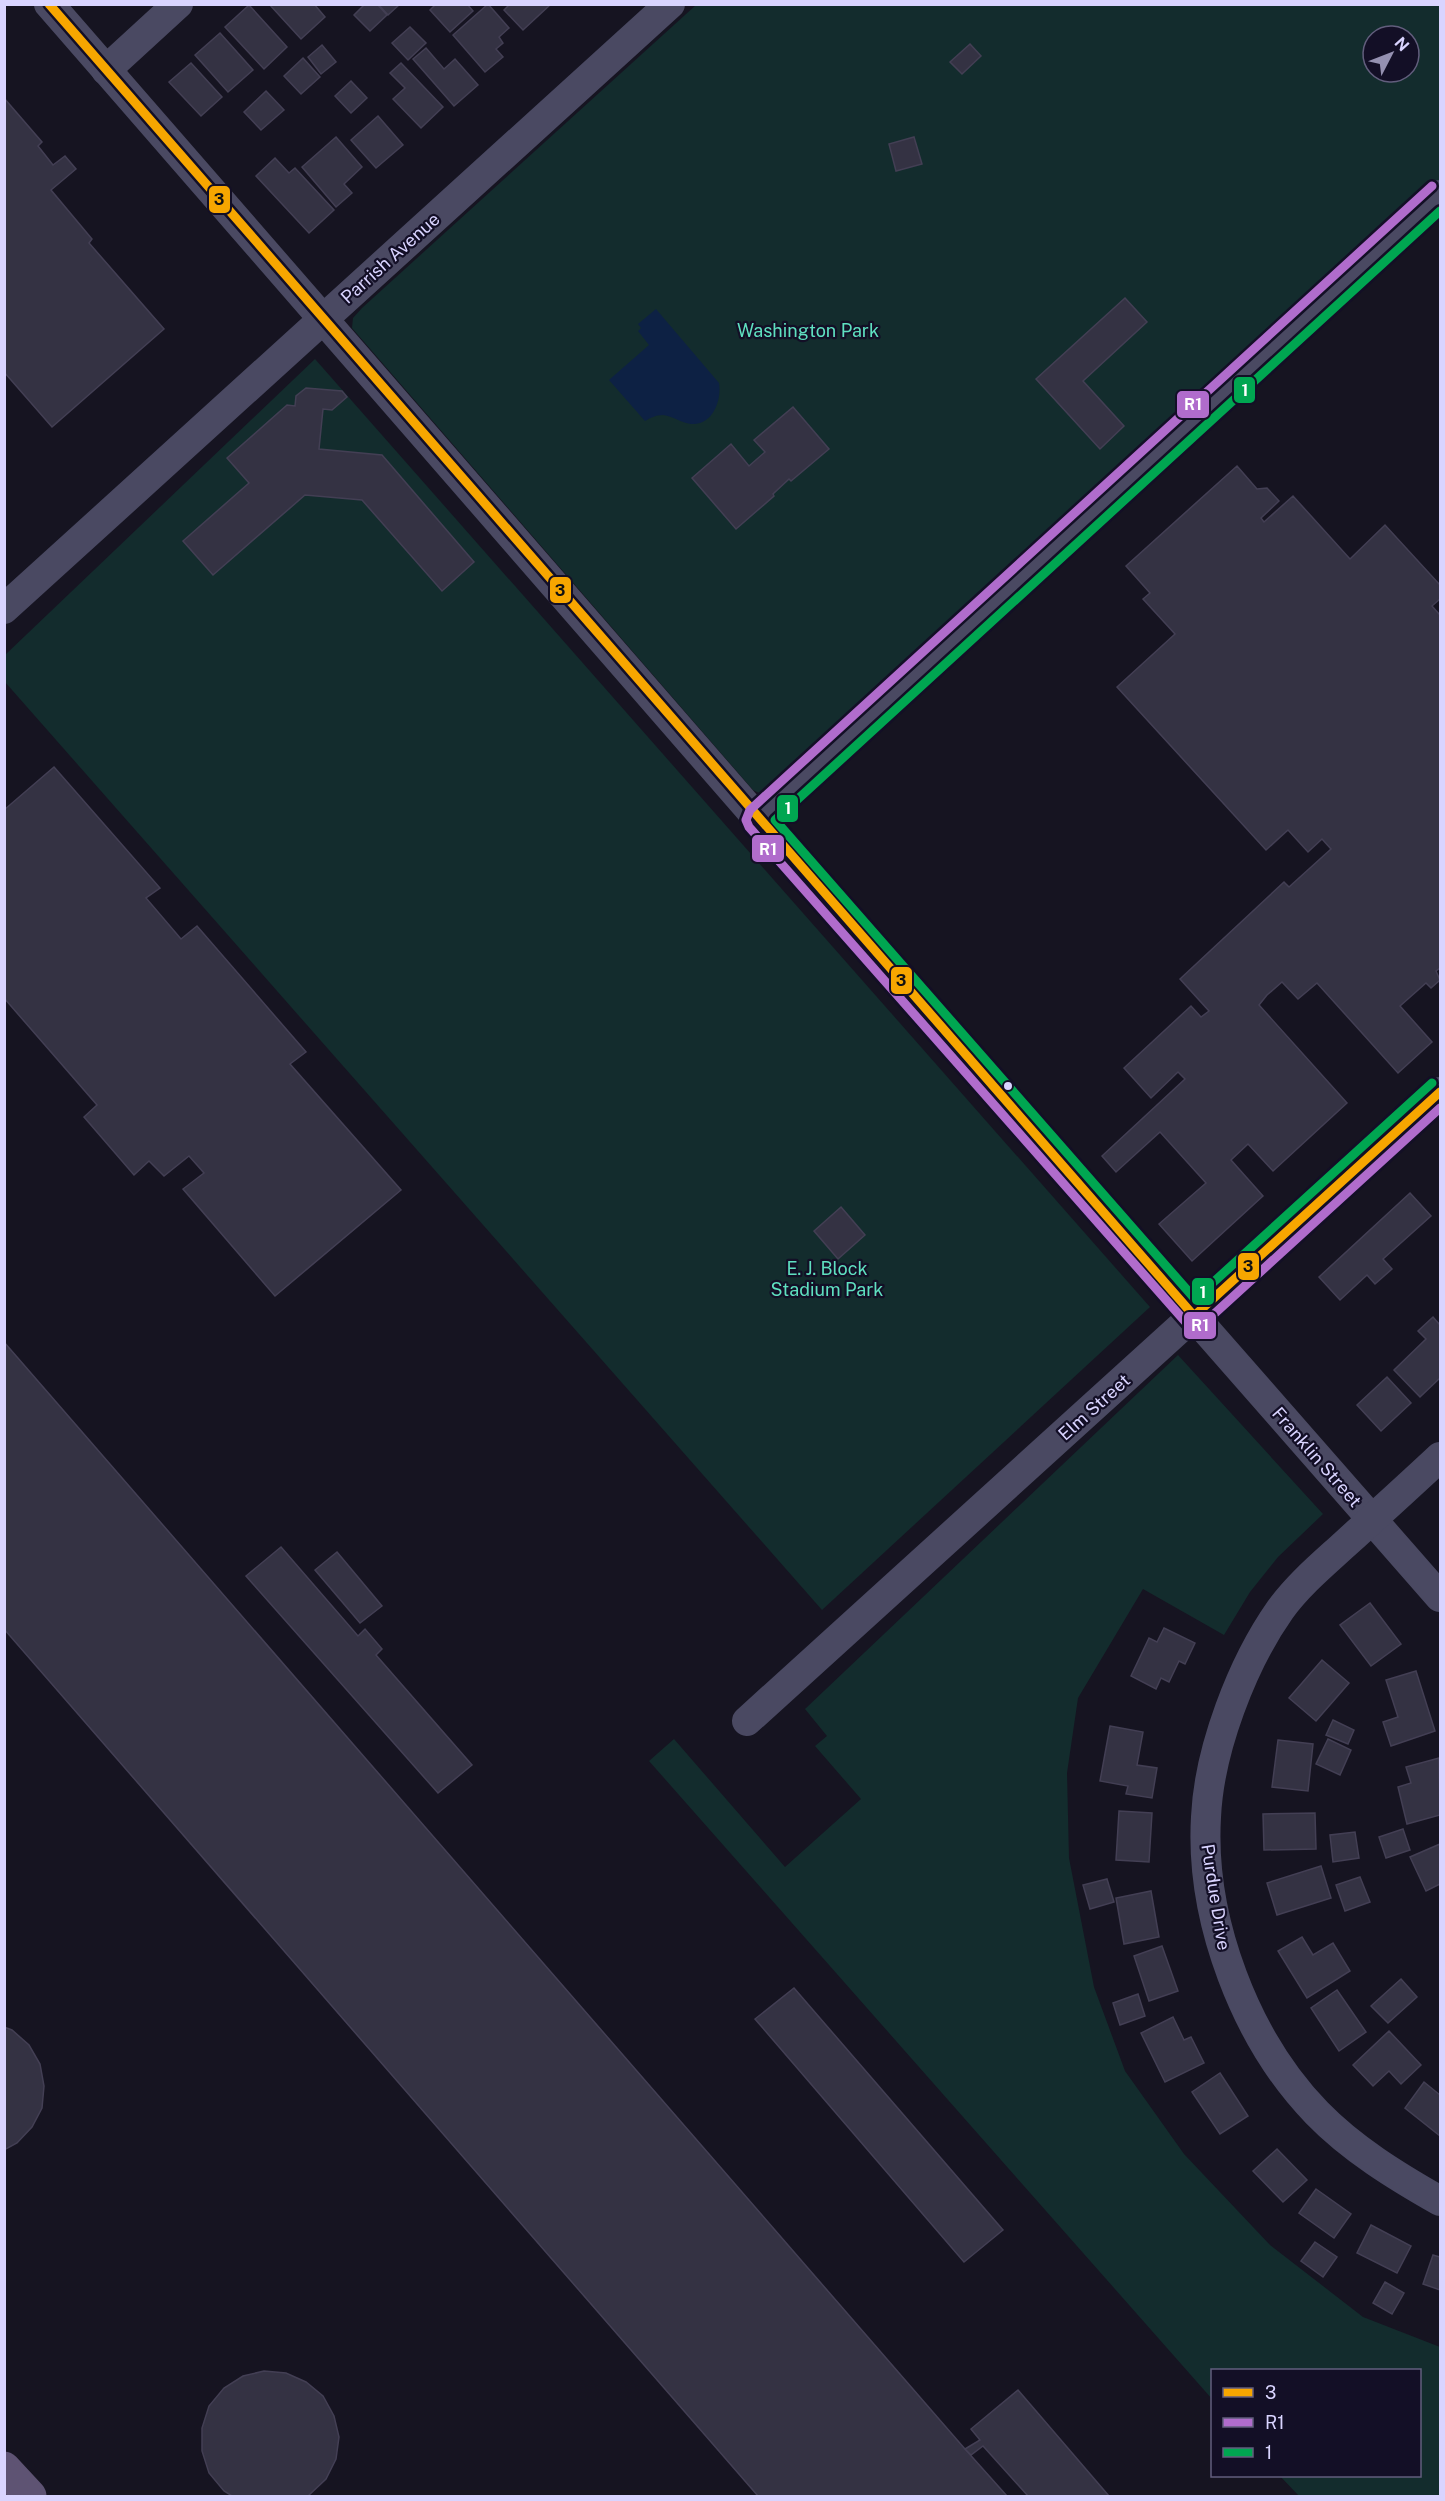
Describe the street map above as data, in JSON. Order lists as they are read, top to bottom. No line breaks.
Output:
{"streets":{"street":["Parrish Avenue","Elm Street","Franklin Street","Purdue Drive"]},"crossings":[["Parrish Avenue","Franklin Street"],["Elm Street","Franklin Street"],["Franklin Street","Purdue Drive"]],"parks":["Washington Park","E. J. Block Stadium Park"],"lines":["transit line 3","transit line R1","transit line 1"],"legend":["3","R1","1"],"north":"top right"}
